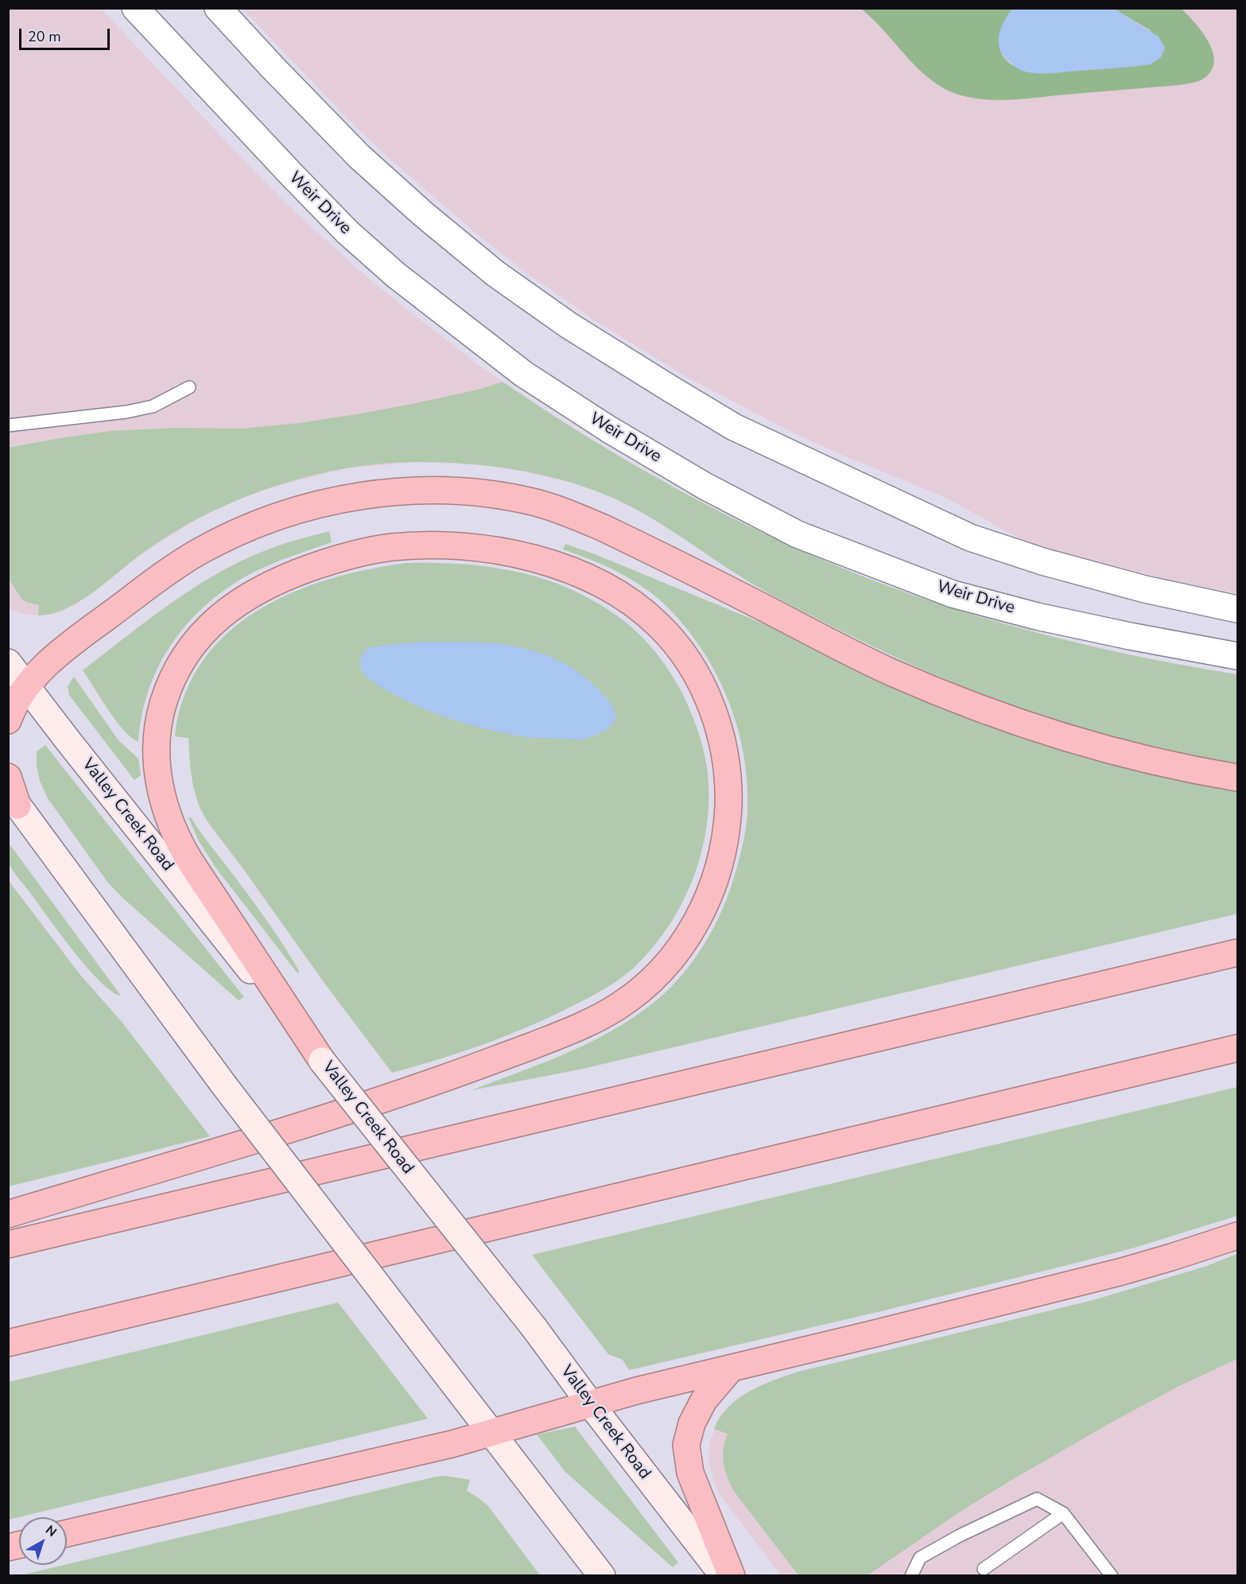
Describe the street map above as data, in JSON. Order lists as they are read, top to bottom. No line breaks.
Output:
{"streets":{"main road":["Valley Creek Road"],"street":["Weir Drive"]},"scale_bar":"20 m","north":"top right"}
